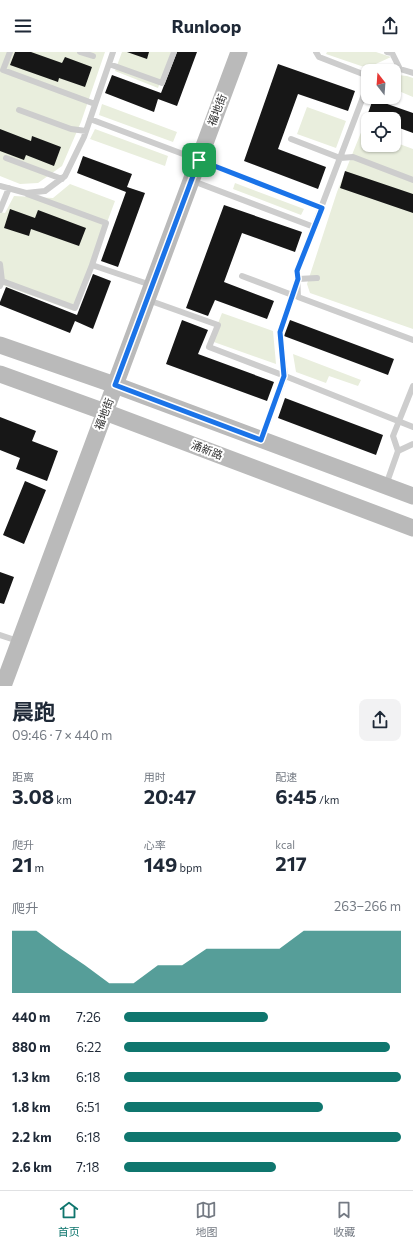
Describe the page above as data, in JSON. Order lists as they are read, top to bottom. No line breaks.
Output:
{"streets":{"street":["福地街","涌新路"]},"crossings":[["福地街","涌新路"]],"north":"top","page":{"header":"Runloop","heading":["晨跑","09:46 · 7 × 440 m"],"stats":[["距离","3.08 km"],["用时","20:47"],["配速","6:45 /km"],["爬升","21 m"],["心率","149 bpm"],["kcal","217"]],"chart":["爬升","263–266 m"],"list":[{"name":"440 m","note":"7:26"},{"name":"880 m","note":"6:22"},{"name":"1.3 km","note":"6:18"},{"name":"1.8 km","note":"6:51"},{"name":"2.2 km","note":"6:18"},{"name":"2.6 km","note":"7:18"}],"tabs":["首页","地图","收藏"]}}
